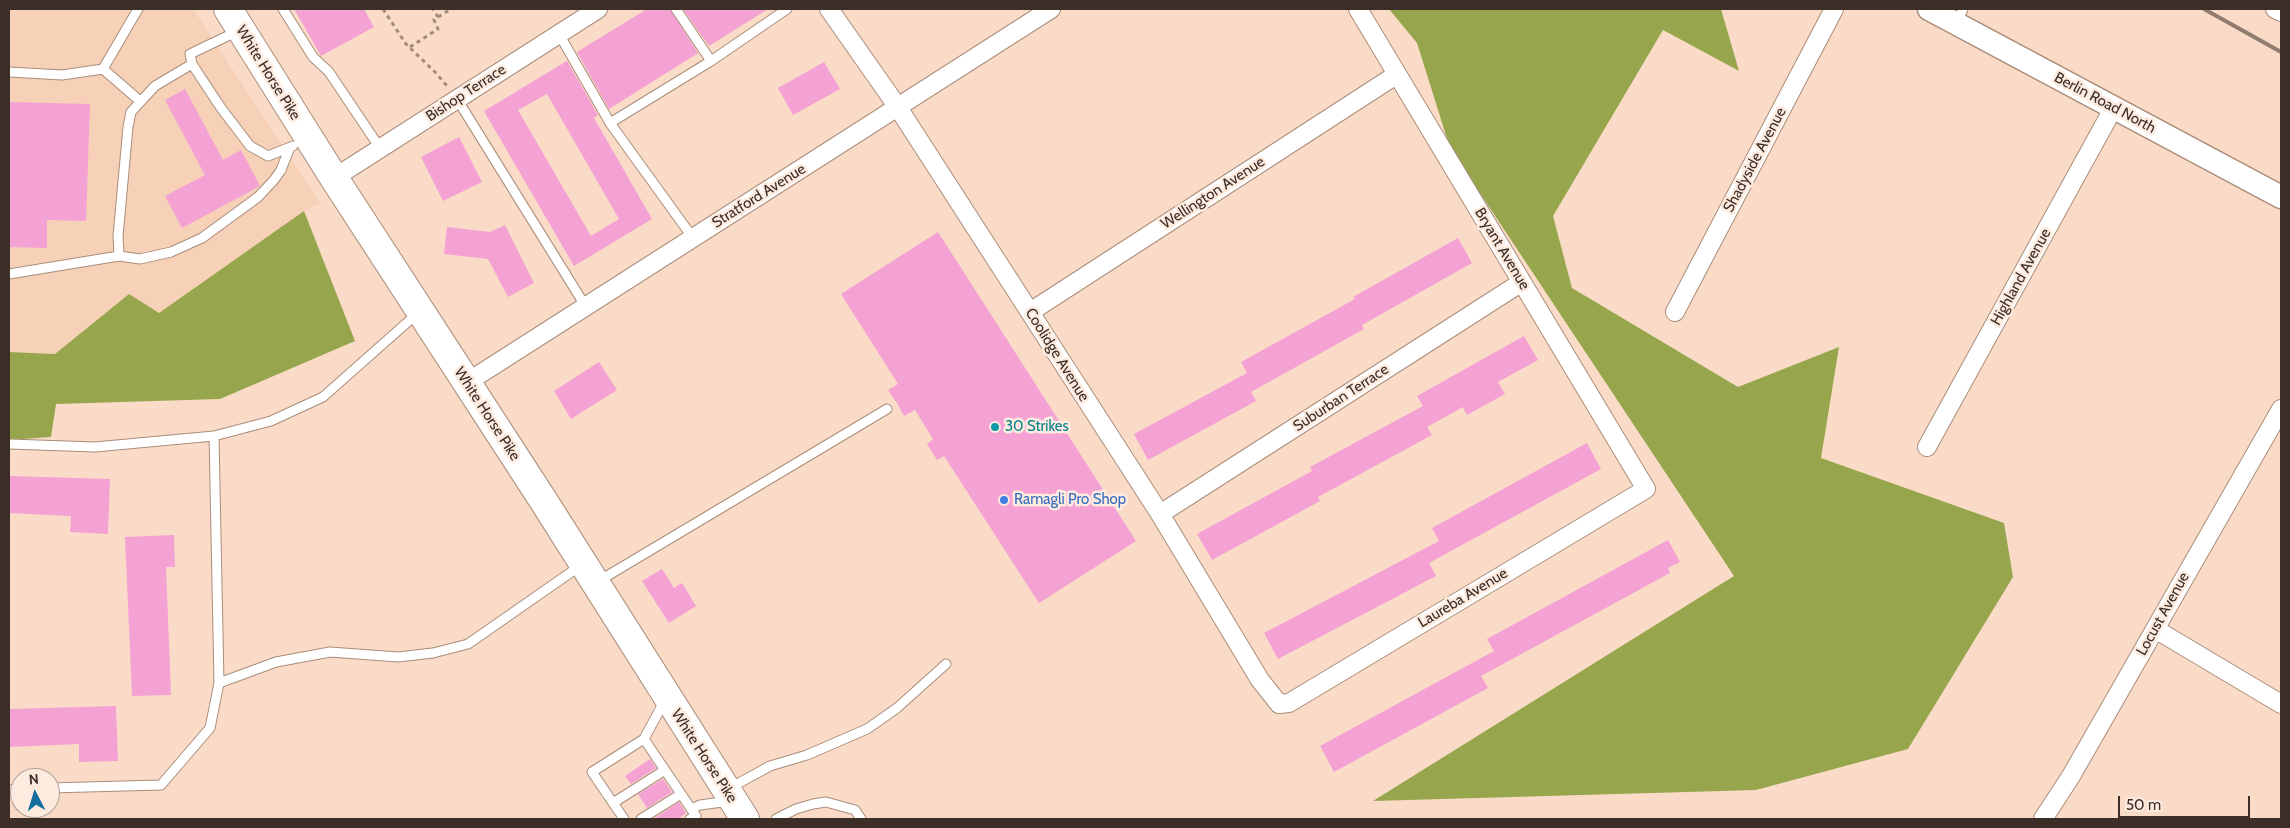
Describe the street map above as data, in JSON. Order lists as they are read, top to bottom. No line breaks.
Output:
{"streets":{"highway":["White Horse Pike"],"street":["Bishop Terrace","Berlin Road North","Shadyside Avenue","Wellington Avenue","Stratford Avenue","Bryant Avenue","Highland Avenue","Coolidge Avenue","Suburban Terrace","Laureba Avenue","Locust Avenue"]},"crossings":[["White Horse Pike","Bishop Terrace"],["White Horse Pike","Stratford Avenue"],["Berlin Road North","Highland Avenue"],["Wellington Avenue","Bryant Avenue"],["Wellington Avenue","Coolidge Avenue"],["Stratford Avenue","Coolidge Avenue"],["Bryant Avenue","Suburban Terrace"],["Bryant Avenue","Laureba Avenue"],["Coolidge Avenue","Suburban Terrace"],["Coolidge Avenue","Laureba Avenue"]],"places":["30 Strikes","Ramagli Pro Shop"],"scale_bar":"50 m","north":"top"}
